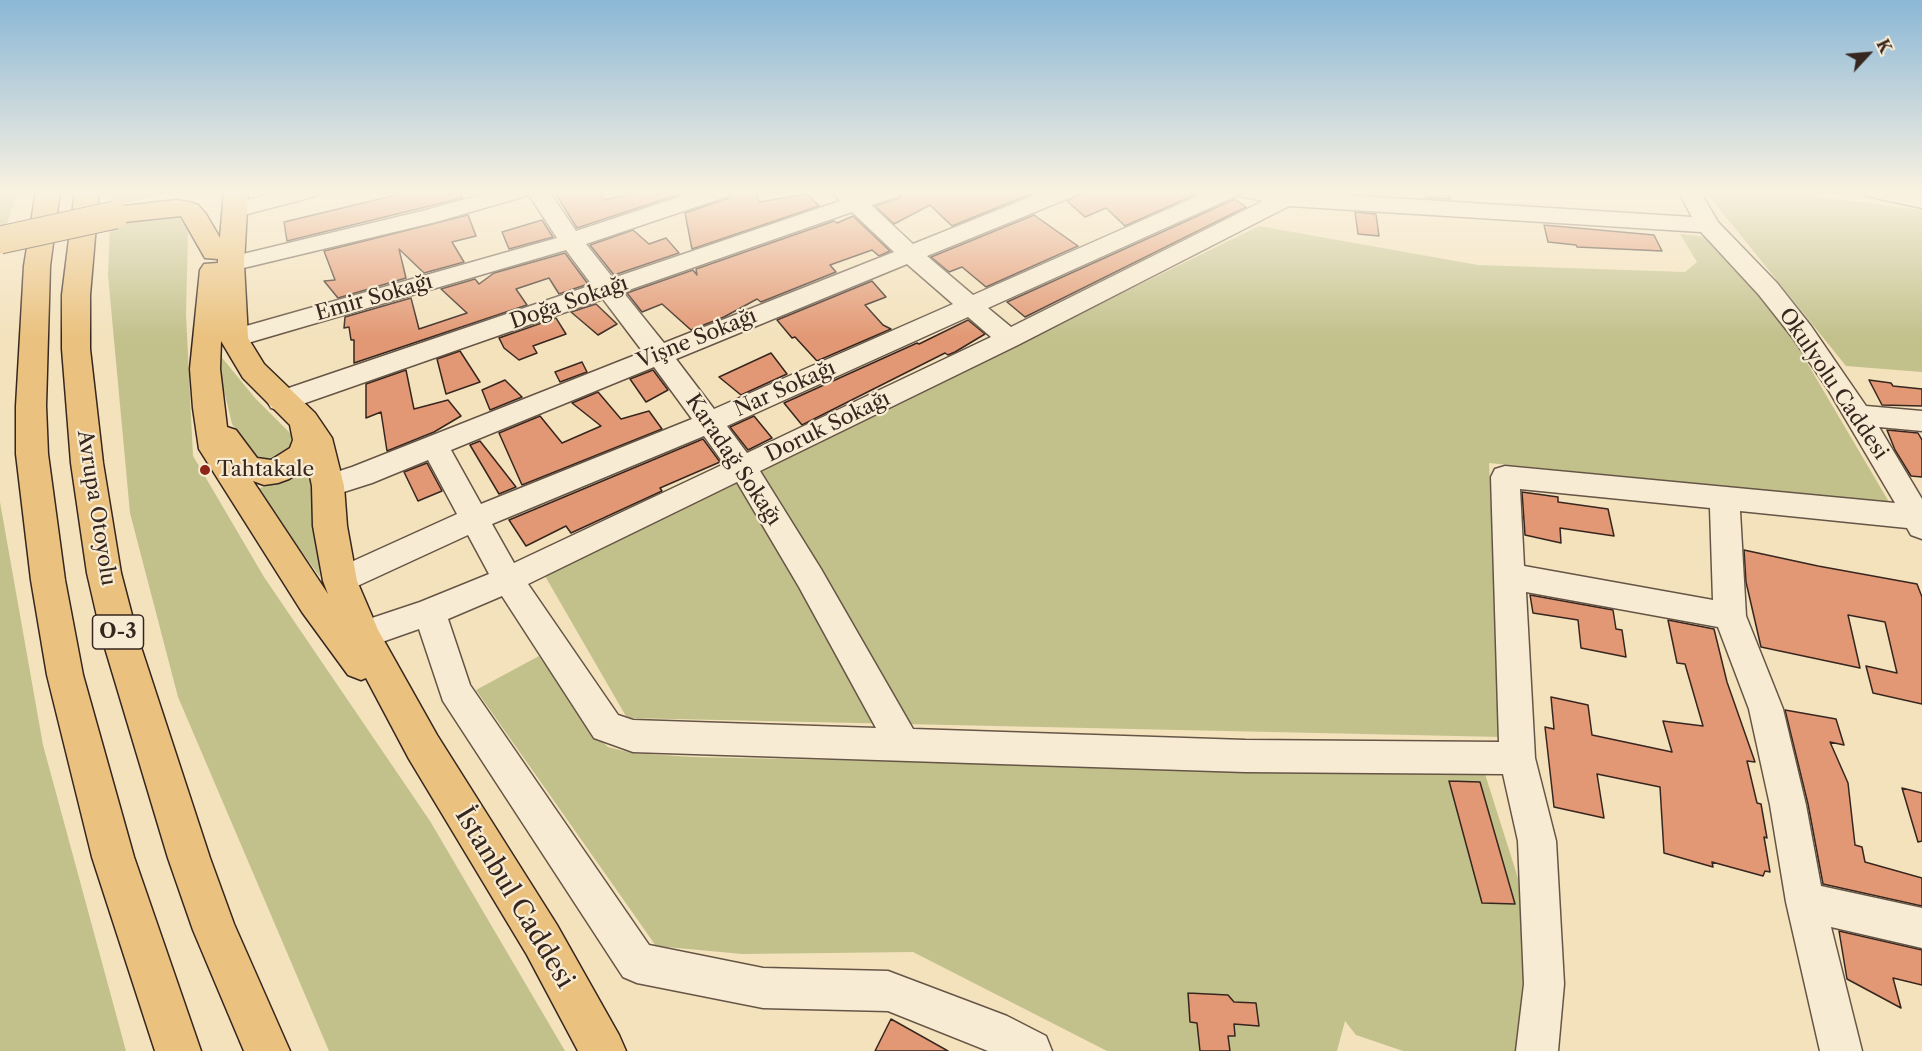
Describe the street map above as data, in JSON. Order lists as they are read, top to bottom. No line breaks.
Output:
{"streets":{"main road":["Avrupa Otoyolu","O-3","İstanbul Caddesi"],"street":["Emir Sokağı","Doğa Sokağı","Vişne Sokağı","Okulyolu Caddesi","Nar Sokağı","Doruk Sokağı","Karadağ Sokağı"]},"crossings":[["Emir Sokağı","Karadağ Sokağı"],["Doğa Sokağı","Karadağ Sokağı"],["Vişne Sokağı","Karadağ Sokağı"],["Nar Sokağı","Karadağ Sokağı"],["Doruk Sokağı","Karadağ Sokağı"]],"places":["Tahtakale"],"north":"top right"}
